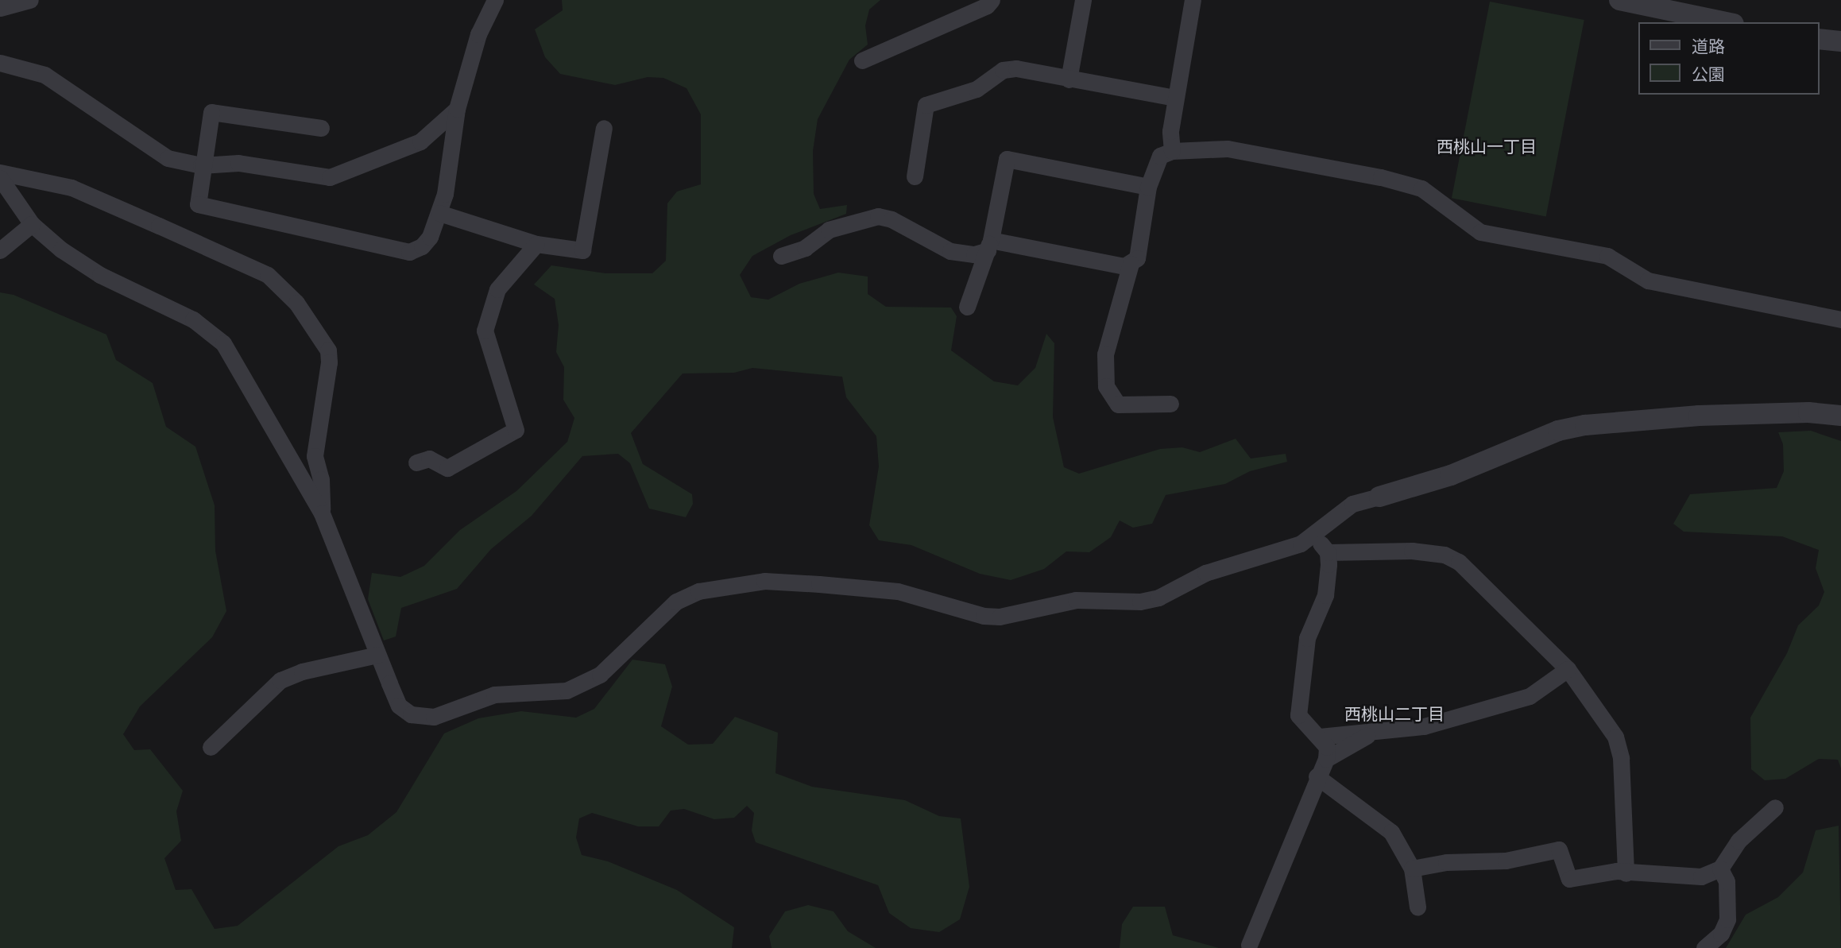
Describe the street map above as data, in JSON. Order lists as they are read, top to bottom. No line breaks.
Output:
{"districts":["西桃山一丁目","西桃山二丁目"],"legend":["道路","公園"]}
